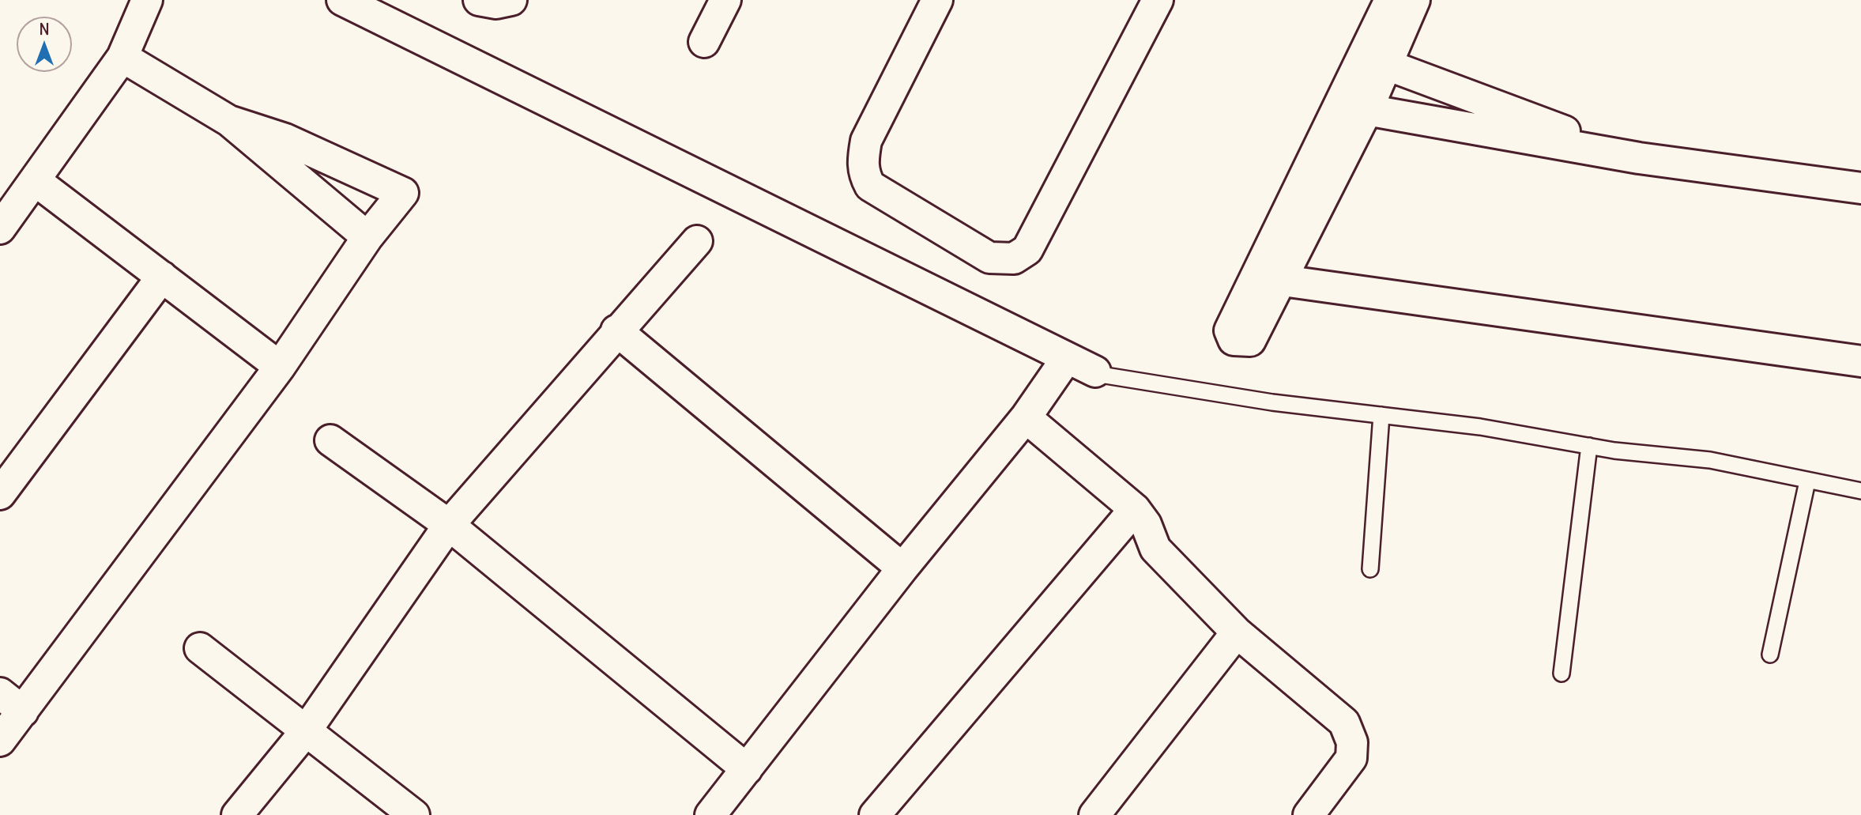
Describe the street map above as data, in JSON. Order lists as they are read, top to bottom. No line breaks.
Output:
{"north":"top"}
